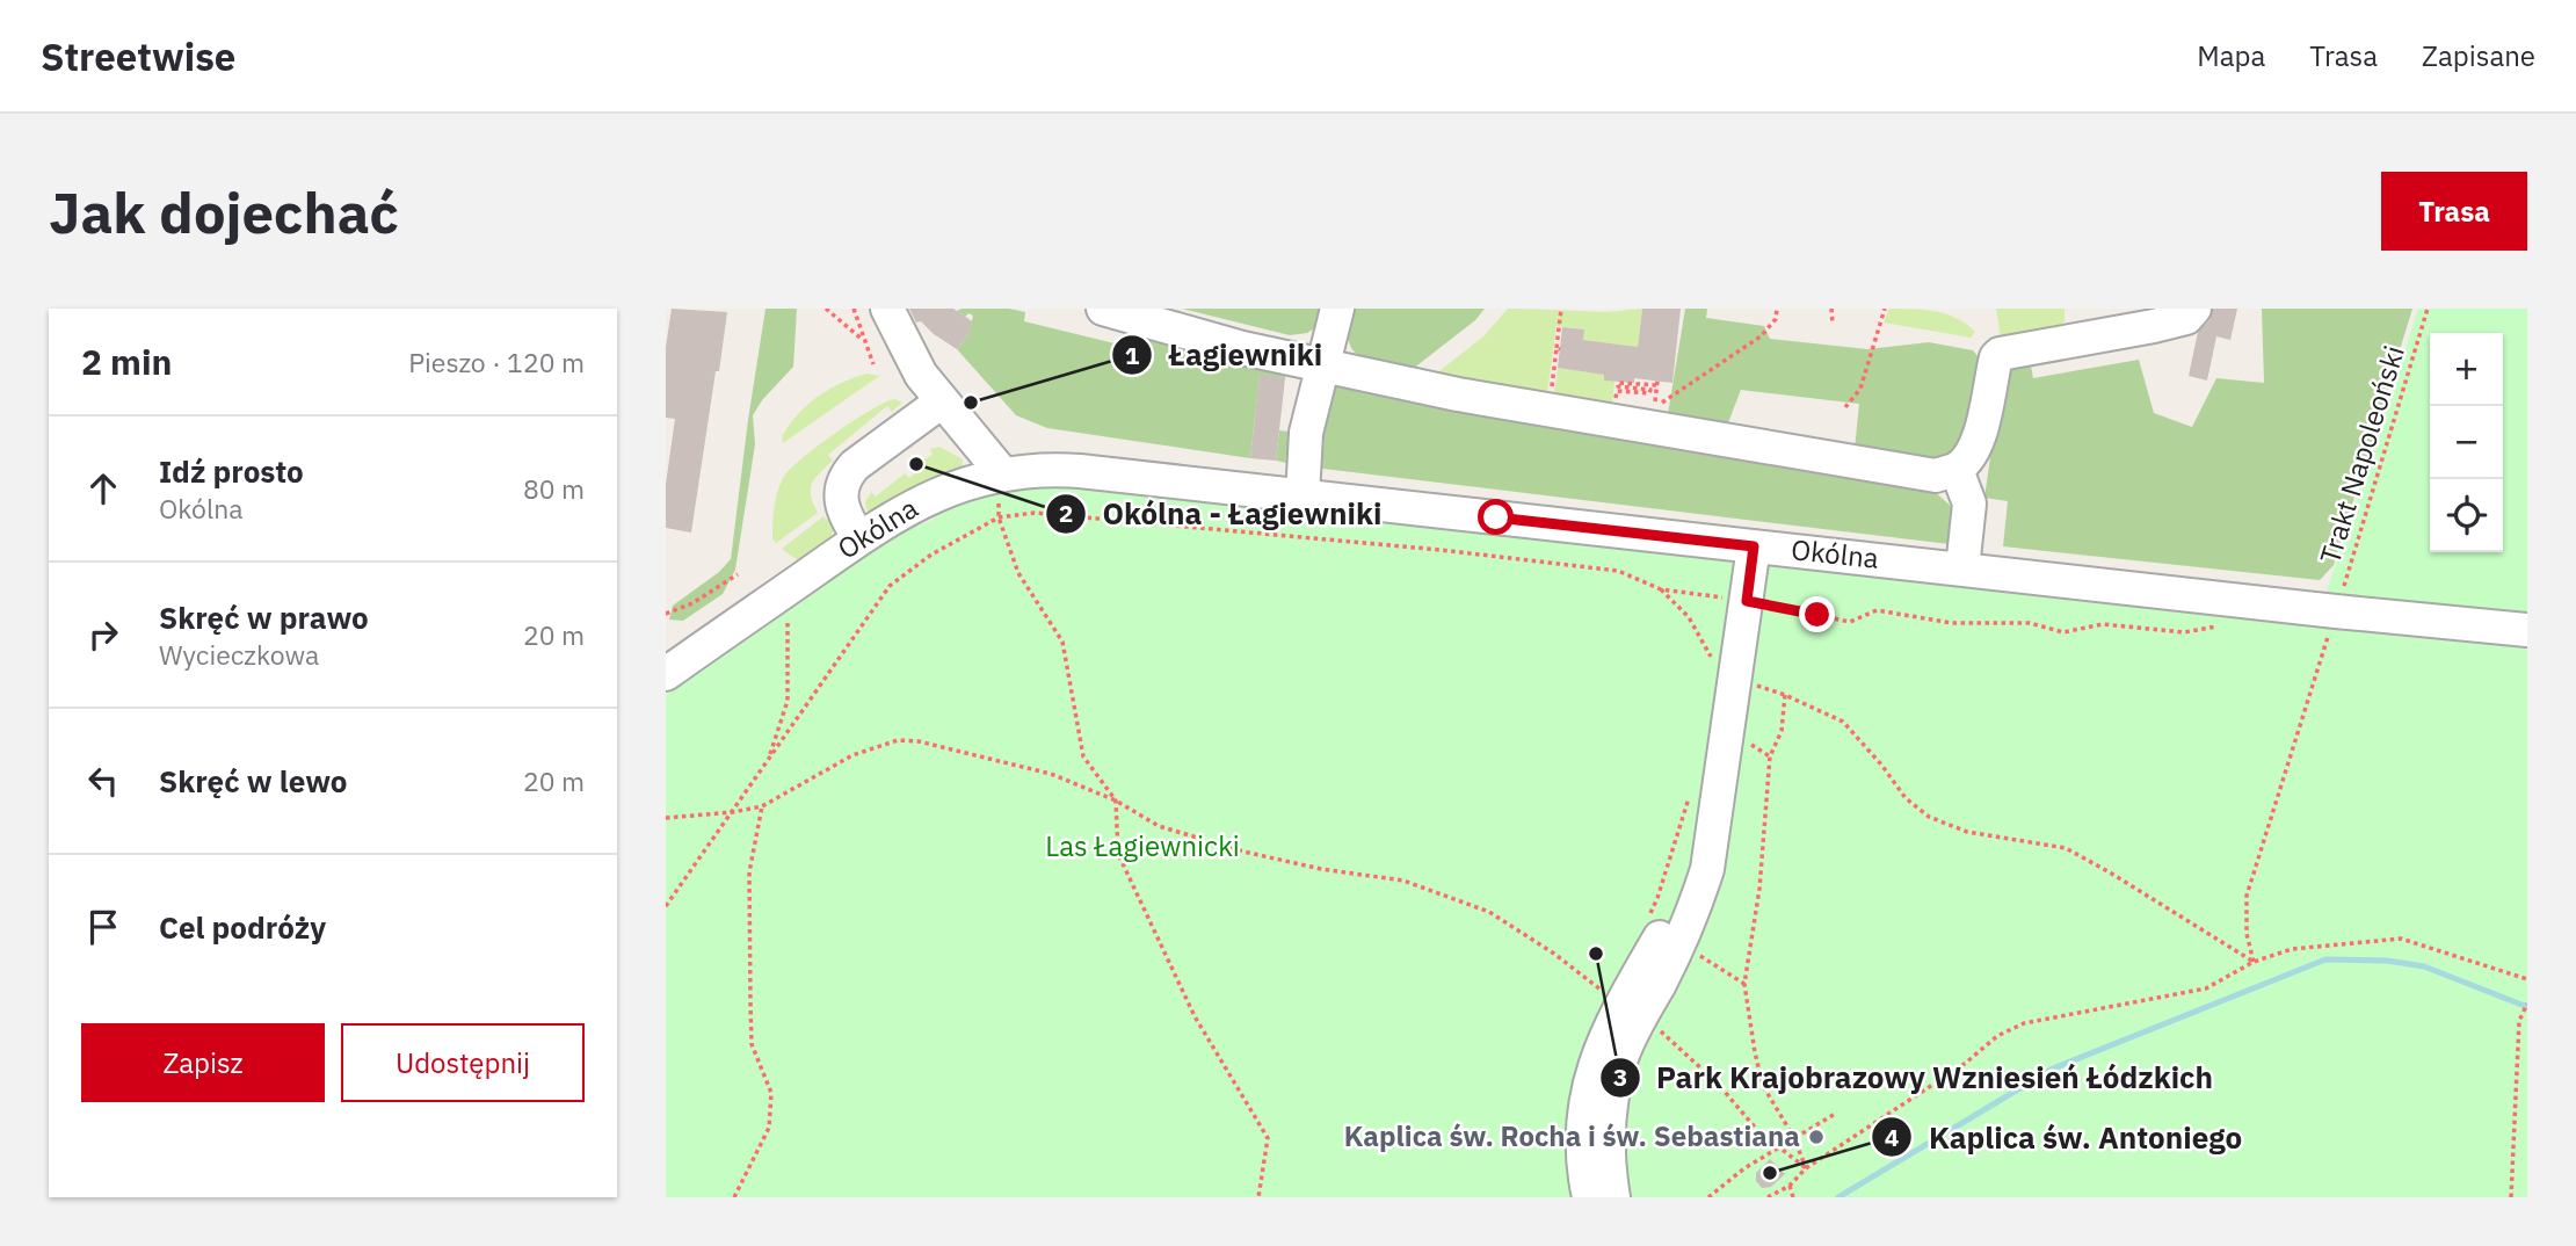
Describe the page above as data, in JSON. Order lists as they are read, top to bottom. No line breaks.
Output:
{"streets":{"street":["Okólna"],"path":["Trakt Napoleoński"]},"crossings":[["Trakt Napoleoński","Okólna"]],"parks":["Las Łagiewnicki"],"places":["Łagiewniki","Okólna - Łagiewniki","Park Krajobrazowy Wzniesień Łódzkich","Kaplica św. Rocha i św. Sebastiana","Kaplica św. Antoniego"],"page":{"header":"Streetwise","nav":["Mapa","Trasa","Zapisane"],"buttons":["Trasa",["Zapisz","Udostępnij"]],"title":"Jak dojechać","heading":["2 min","Pieszo · 120 m"],"map_buttons":["+","−"],"list":[["Idź prosto","Okólna","80 m"],["Skręć w prawo","Wycieczkowa","20 m"],["Skręć w lewo","20 m"],"Cel podróży"]}}
